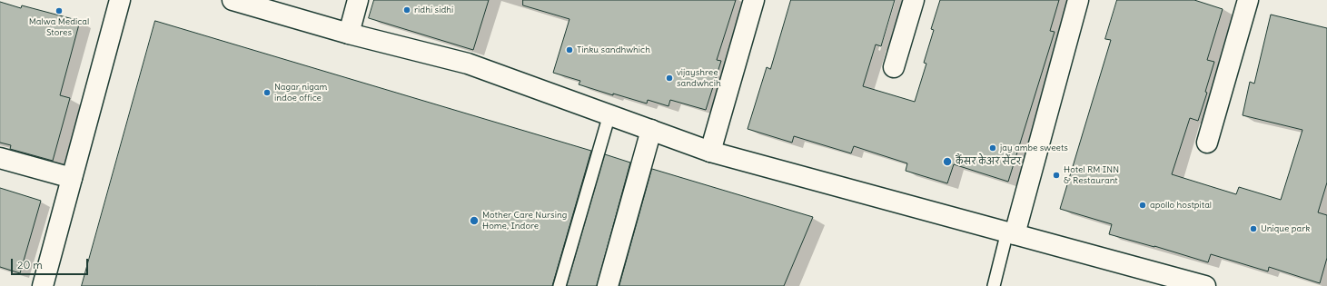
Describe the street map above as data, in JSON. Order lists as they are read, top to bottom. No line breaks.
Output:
{"places":["ridhi sidhi","Malwa Medical Stores","Tinku sandhwhich","vijayshree sandwhcih","Nagar nigam indoe office","jay ambe sweets","कैंसर केअर सेंटर","Hotel RM INN & Restaurant","apollo hostpital","Mother Care Nursing Home, Indore","Unique park"],"scale_bar":"20 m"}
